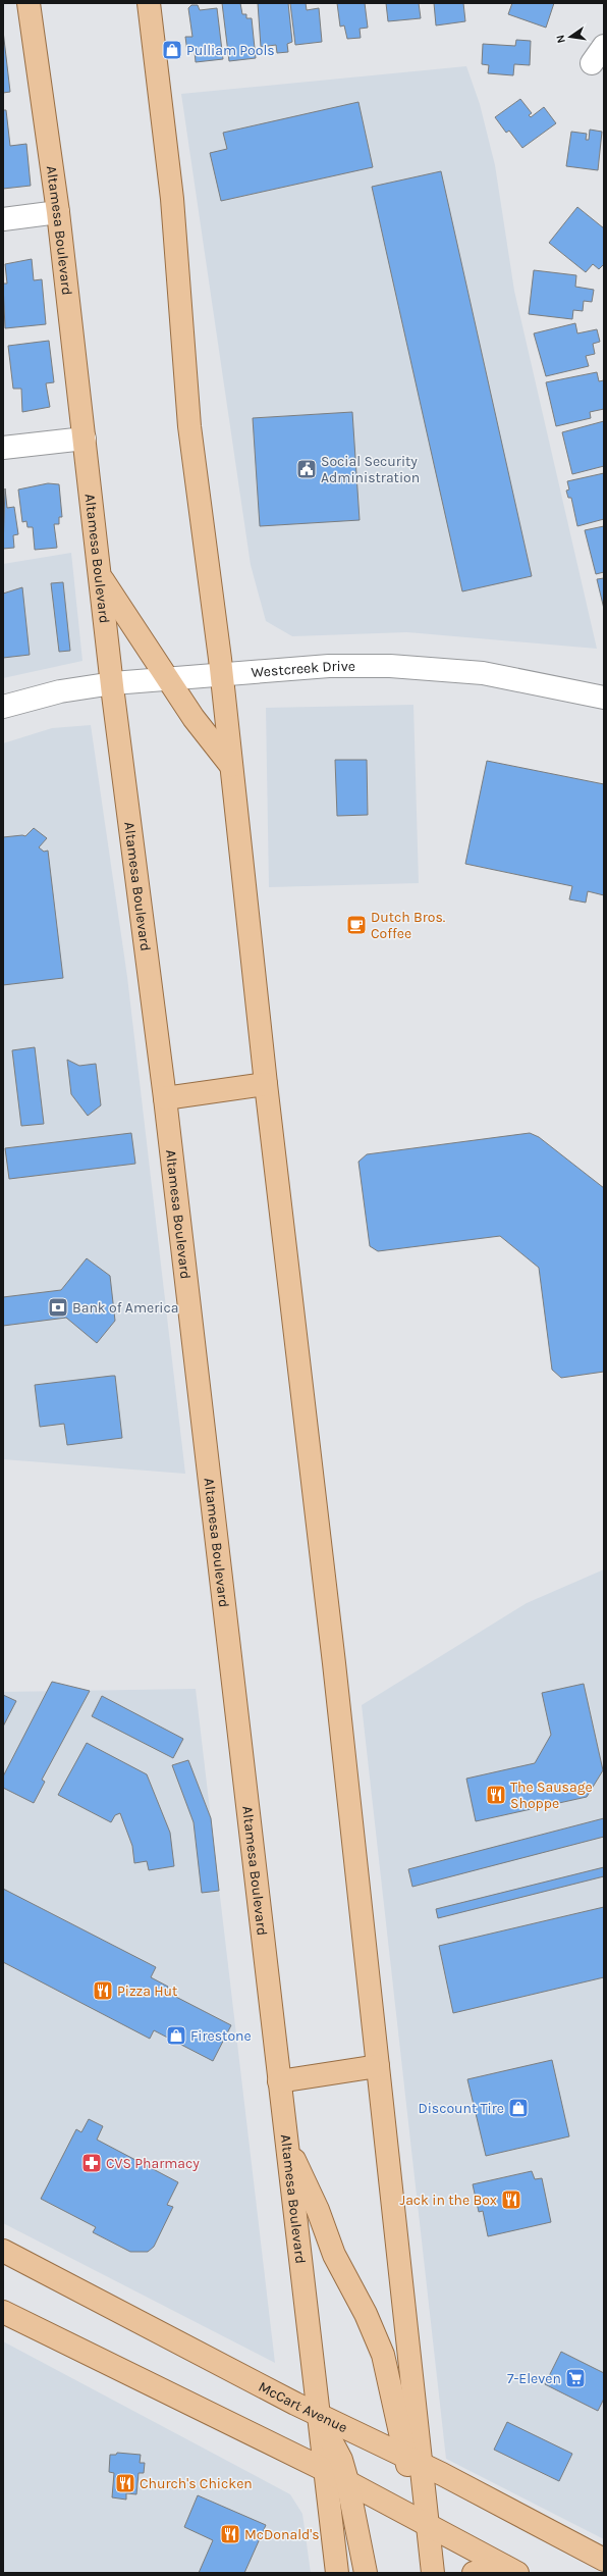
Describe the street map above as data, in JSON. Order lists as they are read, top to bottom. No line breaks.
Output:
{"streets":{"main road":["Altamesa Boulevard","McCart Avenue"],"street":["Westcreek Drive"]},"crossings":[["Altamesa Boulevard","Westcreek Drive"],["Altamesa Boulevard","McCart Avenue"]],"places":{"shop":["Pulliam Pools","Firestone","Discount Tire"],"public building":["Social Security Administration"],"cafe":["Dutch Bros. Coffee"],"bank":["Bank of America"],"restaurant":["The Sausage Shoppe","Pizza Hut","Jack in the Box","Church's Chicken","McDonald's"],"pharmacy":["CVS Pharmacy"],"supermarket":["7-Eleven"]},"north":"left"}
